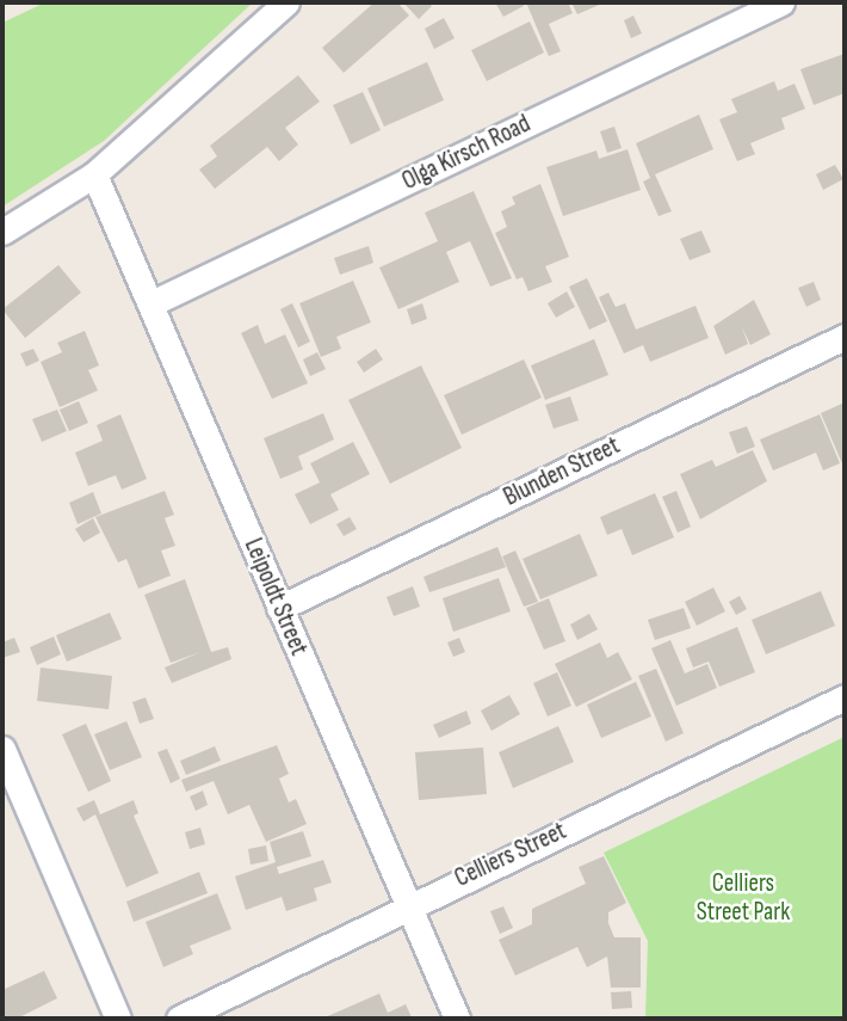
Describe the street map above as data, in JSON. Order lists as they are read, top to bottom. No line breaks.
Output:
{"streets":{"street":["Olga Kirsch Road","Blunden Street","Leipoldt Street","Celliers Street"]},"crossings":[["Olga Kirsch Road","Leipoldt Street"],["Blunden Street","Leipoldt Street"],["Leipoldt Street","Celliers Street"]],"parks":["Celliers Street Park"]}
